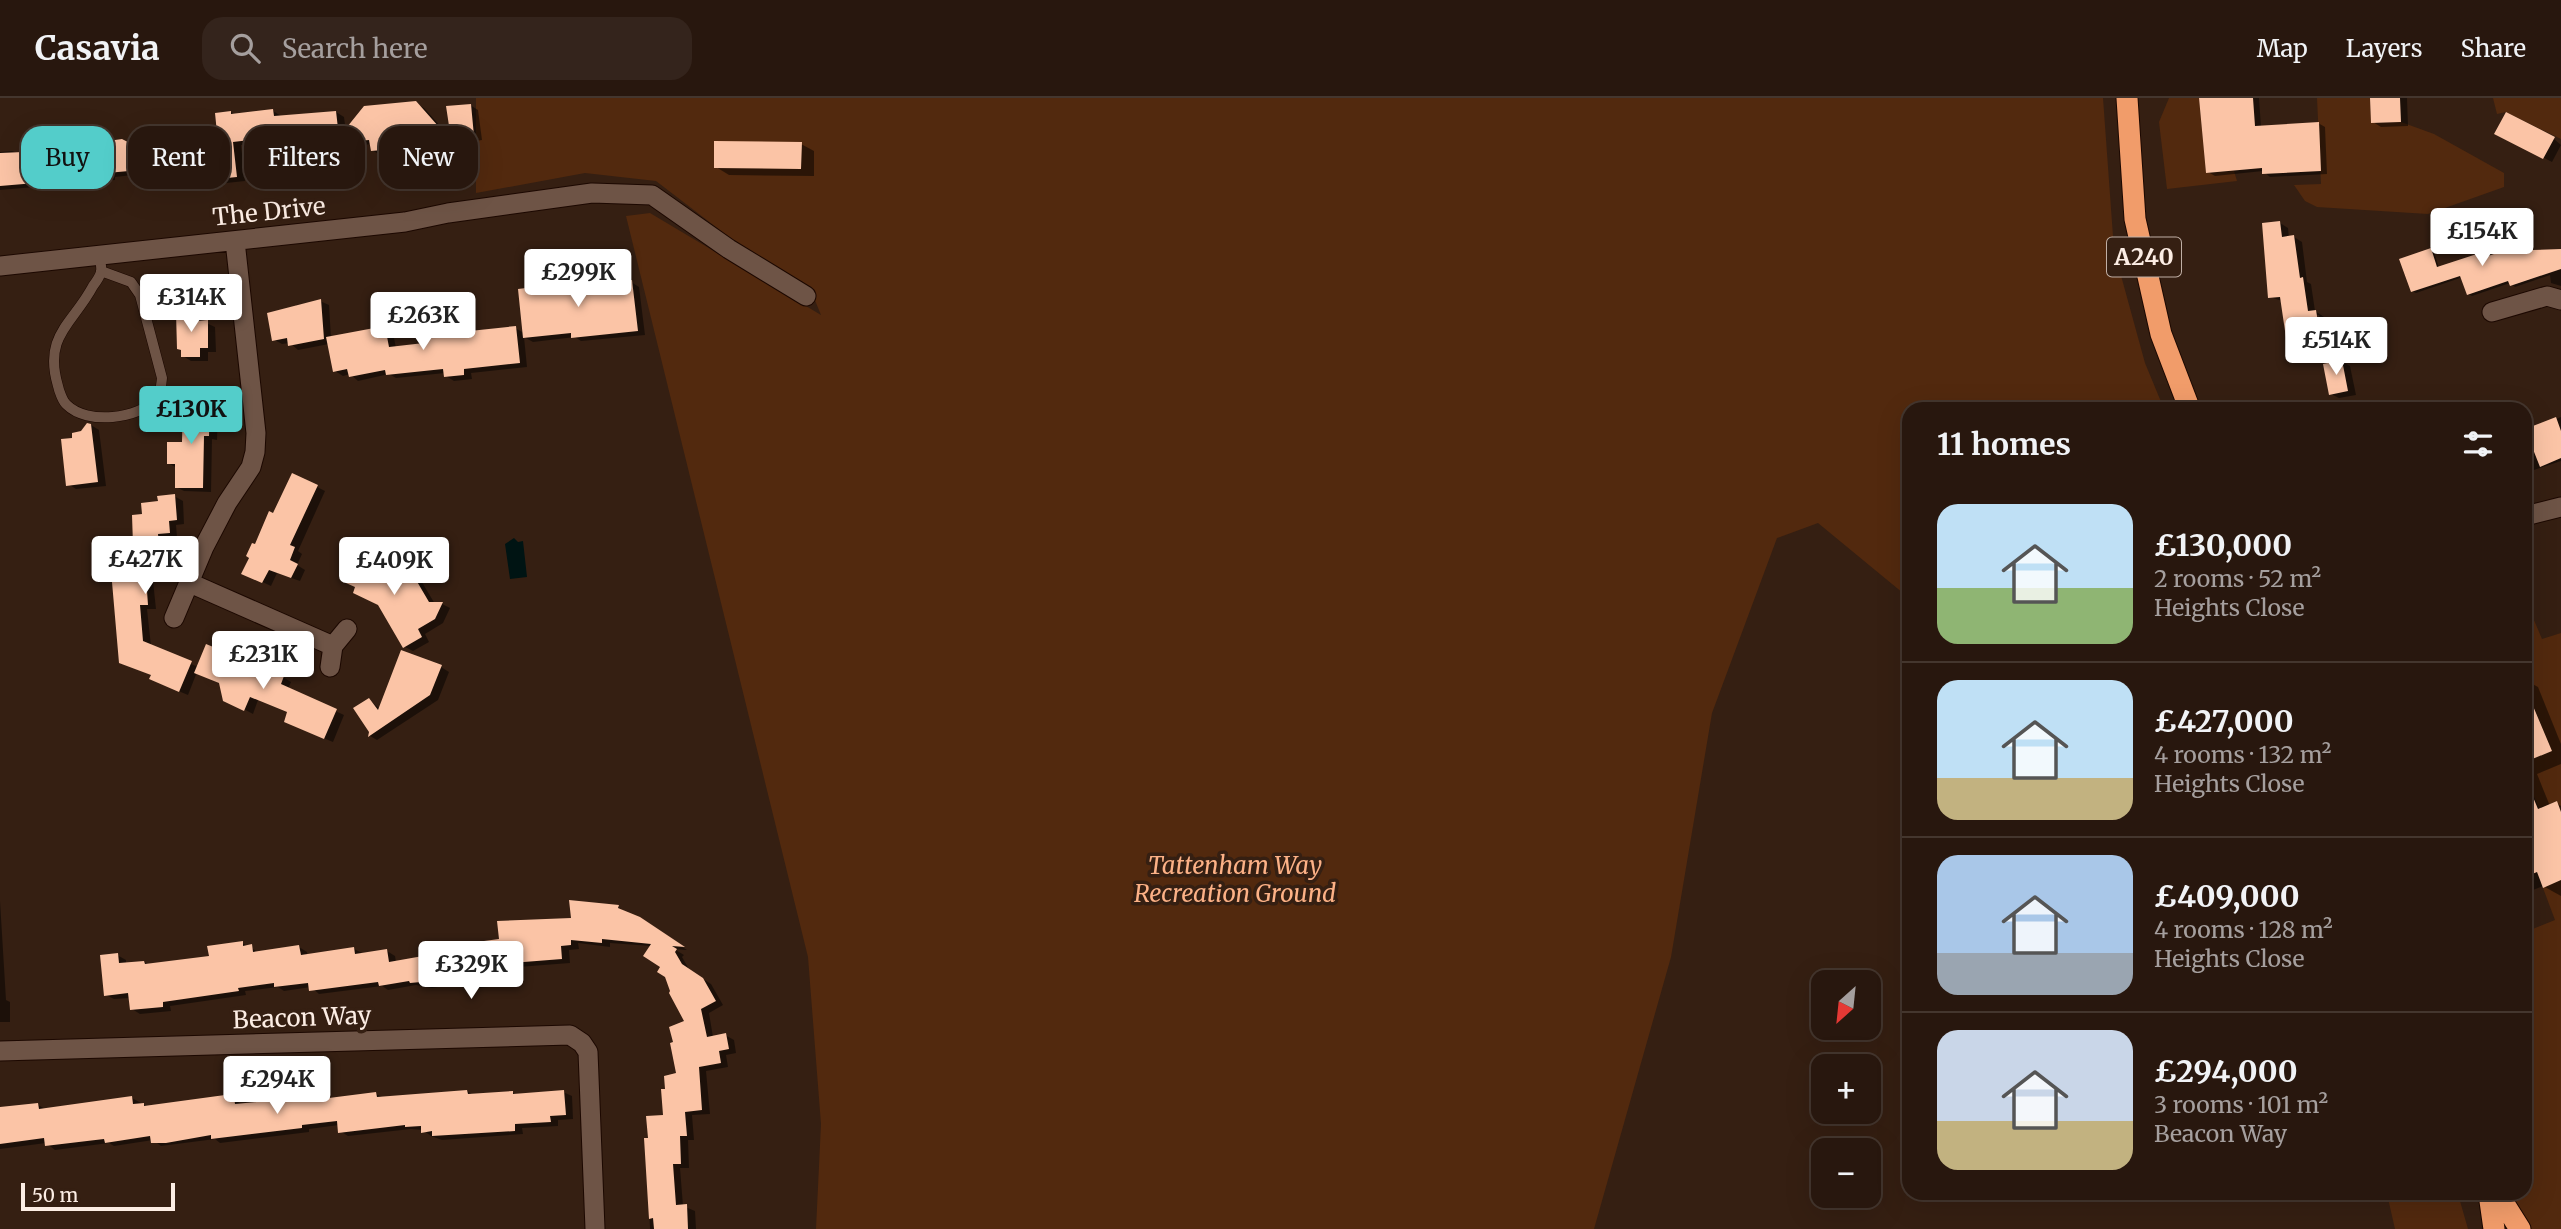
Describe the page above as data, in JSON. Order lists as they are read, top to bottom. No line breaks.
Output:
{"streets":{"highway":["A240"],"street":["The Drive","Beacon Way"]},"parks":["Tattenham Way Recreation Ground"],"scale_bar":"50 m","north":"bottom left","page":{"header":"Casavia","search":"Search here","nav":["Map","Layers","Share"],"chip":["Buy","Rent","Filters","New"],"price":["£154K","£299K","£314K","£263K","£514K","£130K","£427K","£409K","£231K","£329K","£294K"],"heading":"11 homes","list":[{"name":"£130,000","note":"2 rooms · 52 m² · Heights Close"},{"name":"£427,000","note":"4 rooms · 132 m² · Heights Close"},{"name":"£409,000","note":"4 rooms · 128 m² · Heights Close"},{"name":"£294,000","note":"3 rooms · 101 m² · Beacon Way"}],"map_buttons":["+","−"],"scale":"50 m"}}
